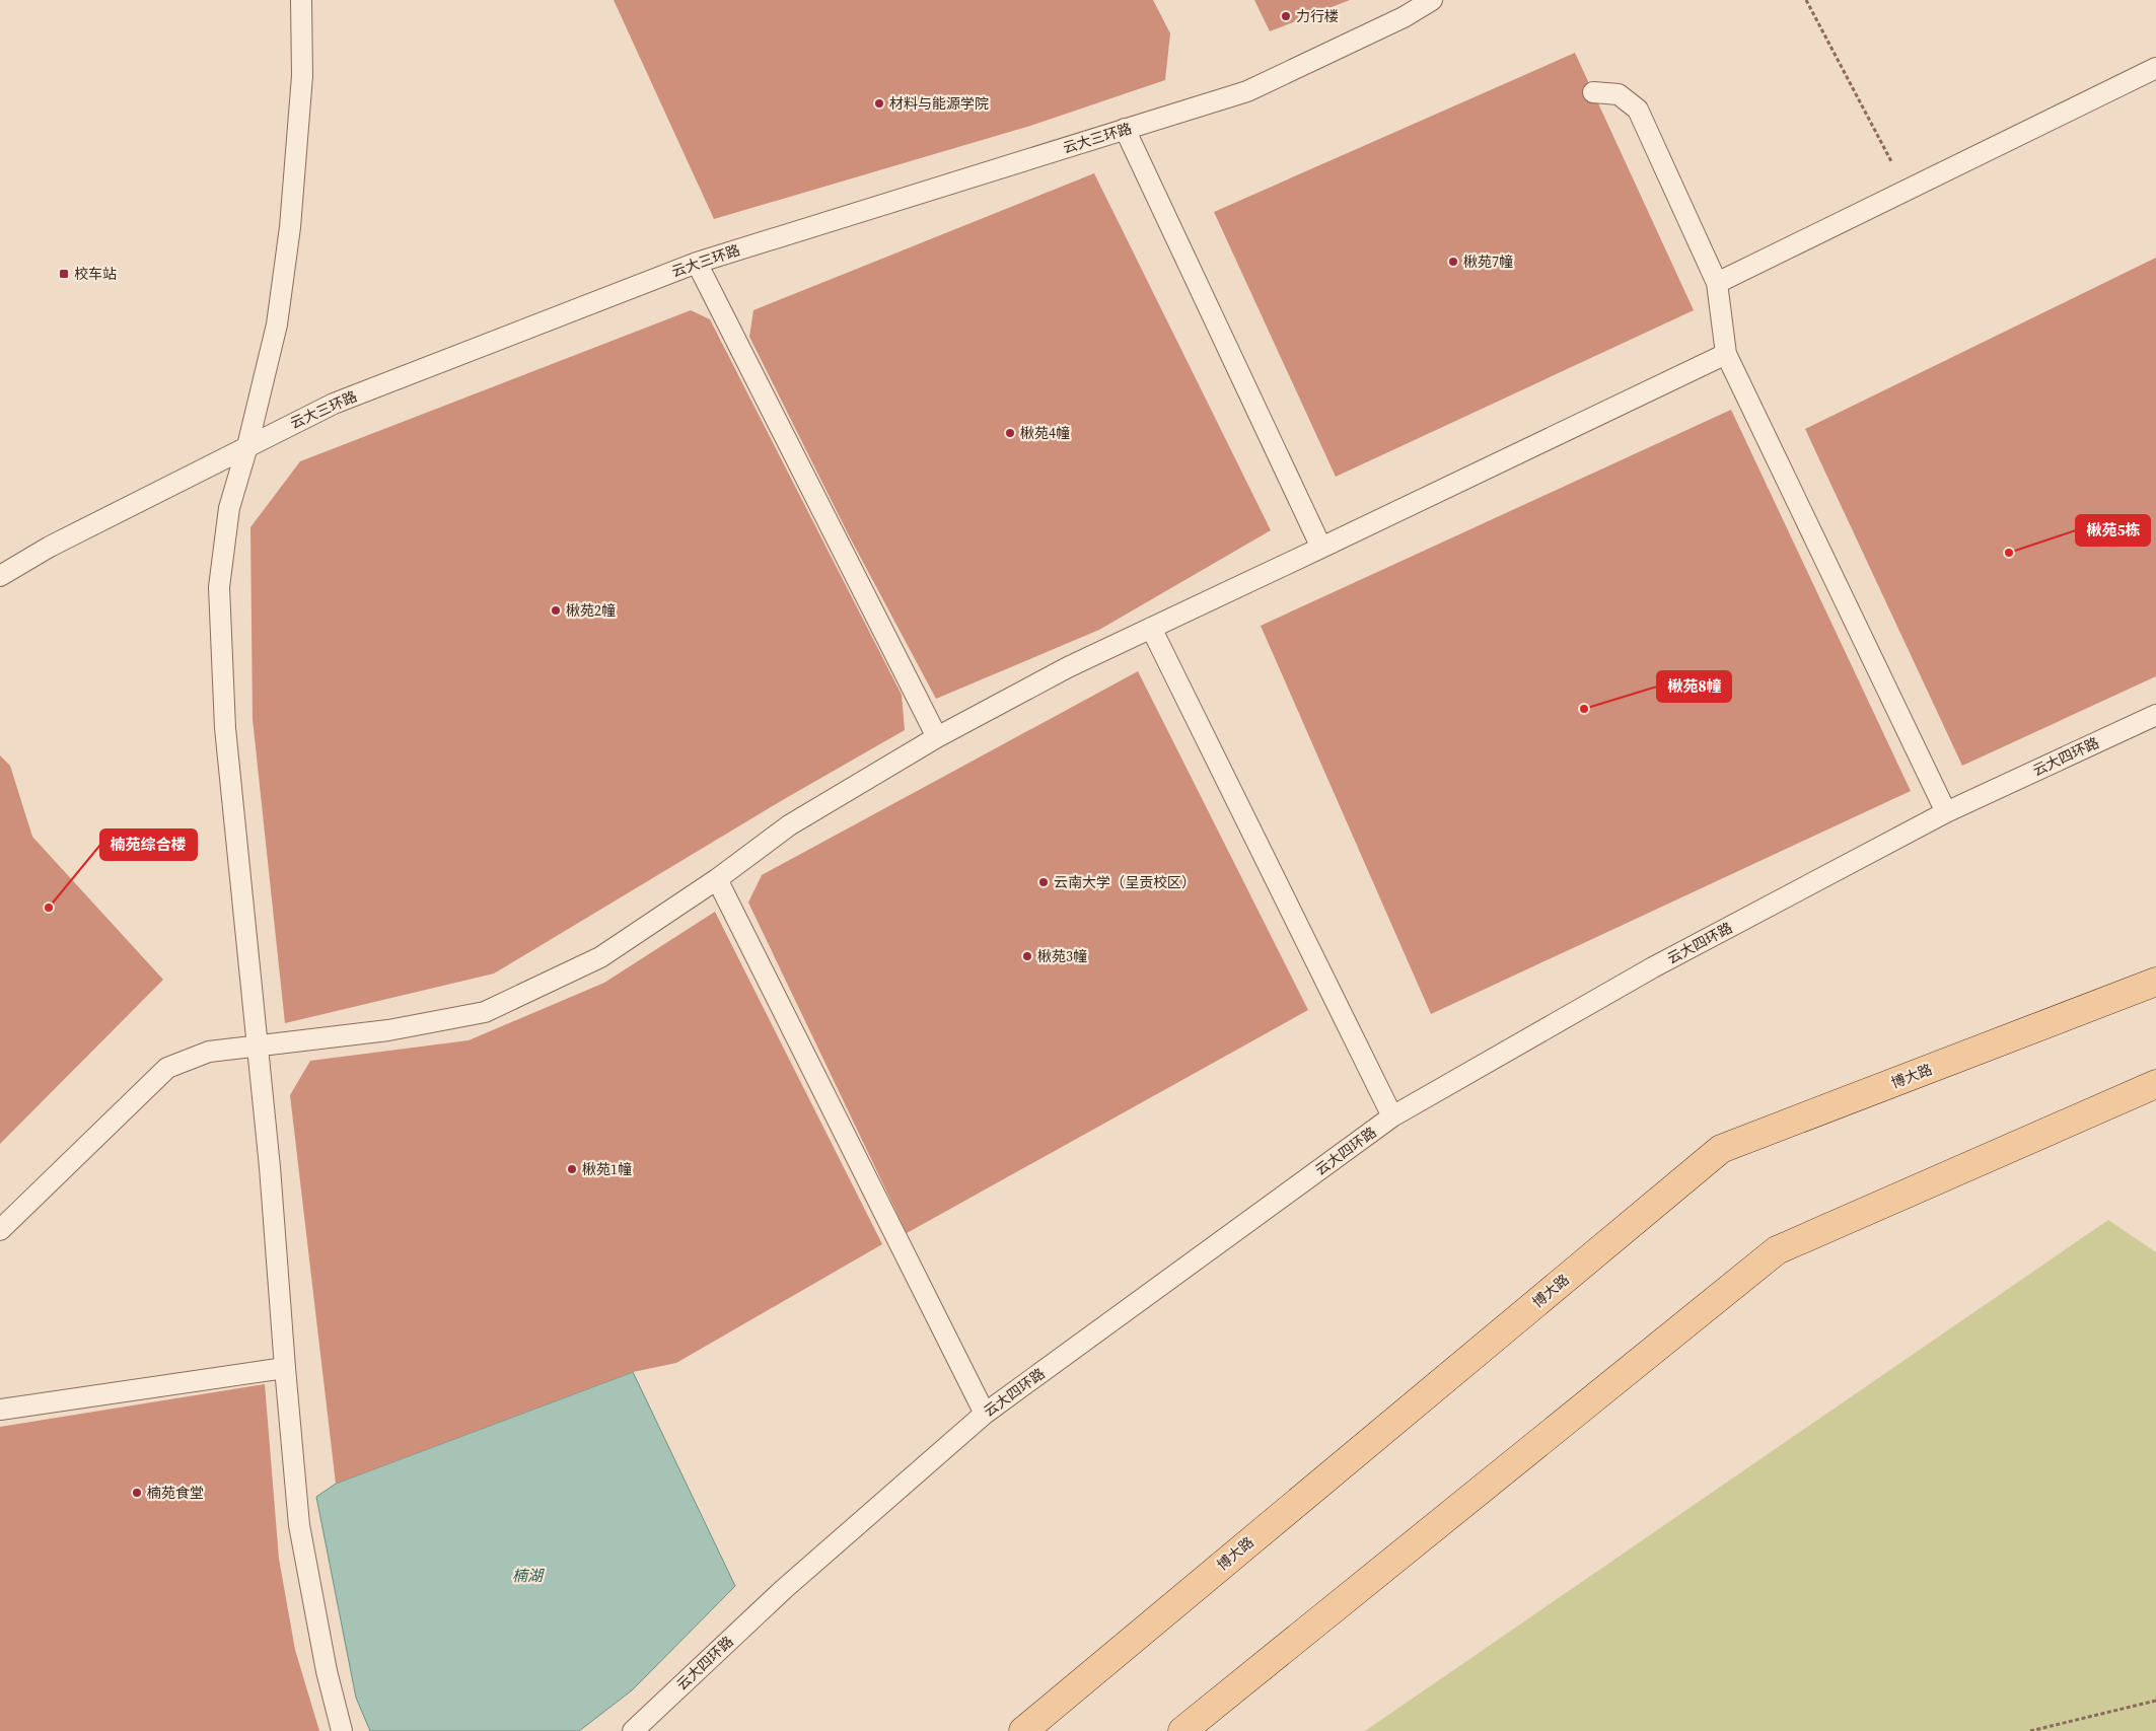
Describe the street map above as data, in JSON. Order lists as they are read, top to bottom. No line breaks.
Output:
{"streets":{"main road":["博大路"],"lane":["云大三环路","云大四环路"]},"water":["楠湖"],"places":{"other":["力行楼","材料与能源学院","楸苑7幢","楸苑4幢","楸苑5栋","楸苑2幢","楸苑8幢","云南大学（呈贡校区）","楠苑综合楼","楸苑3幢","楸苑1幢","楠苑食堂"],"transit":["校车站"]}}
